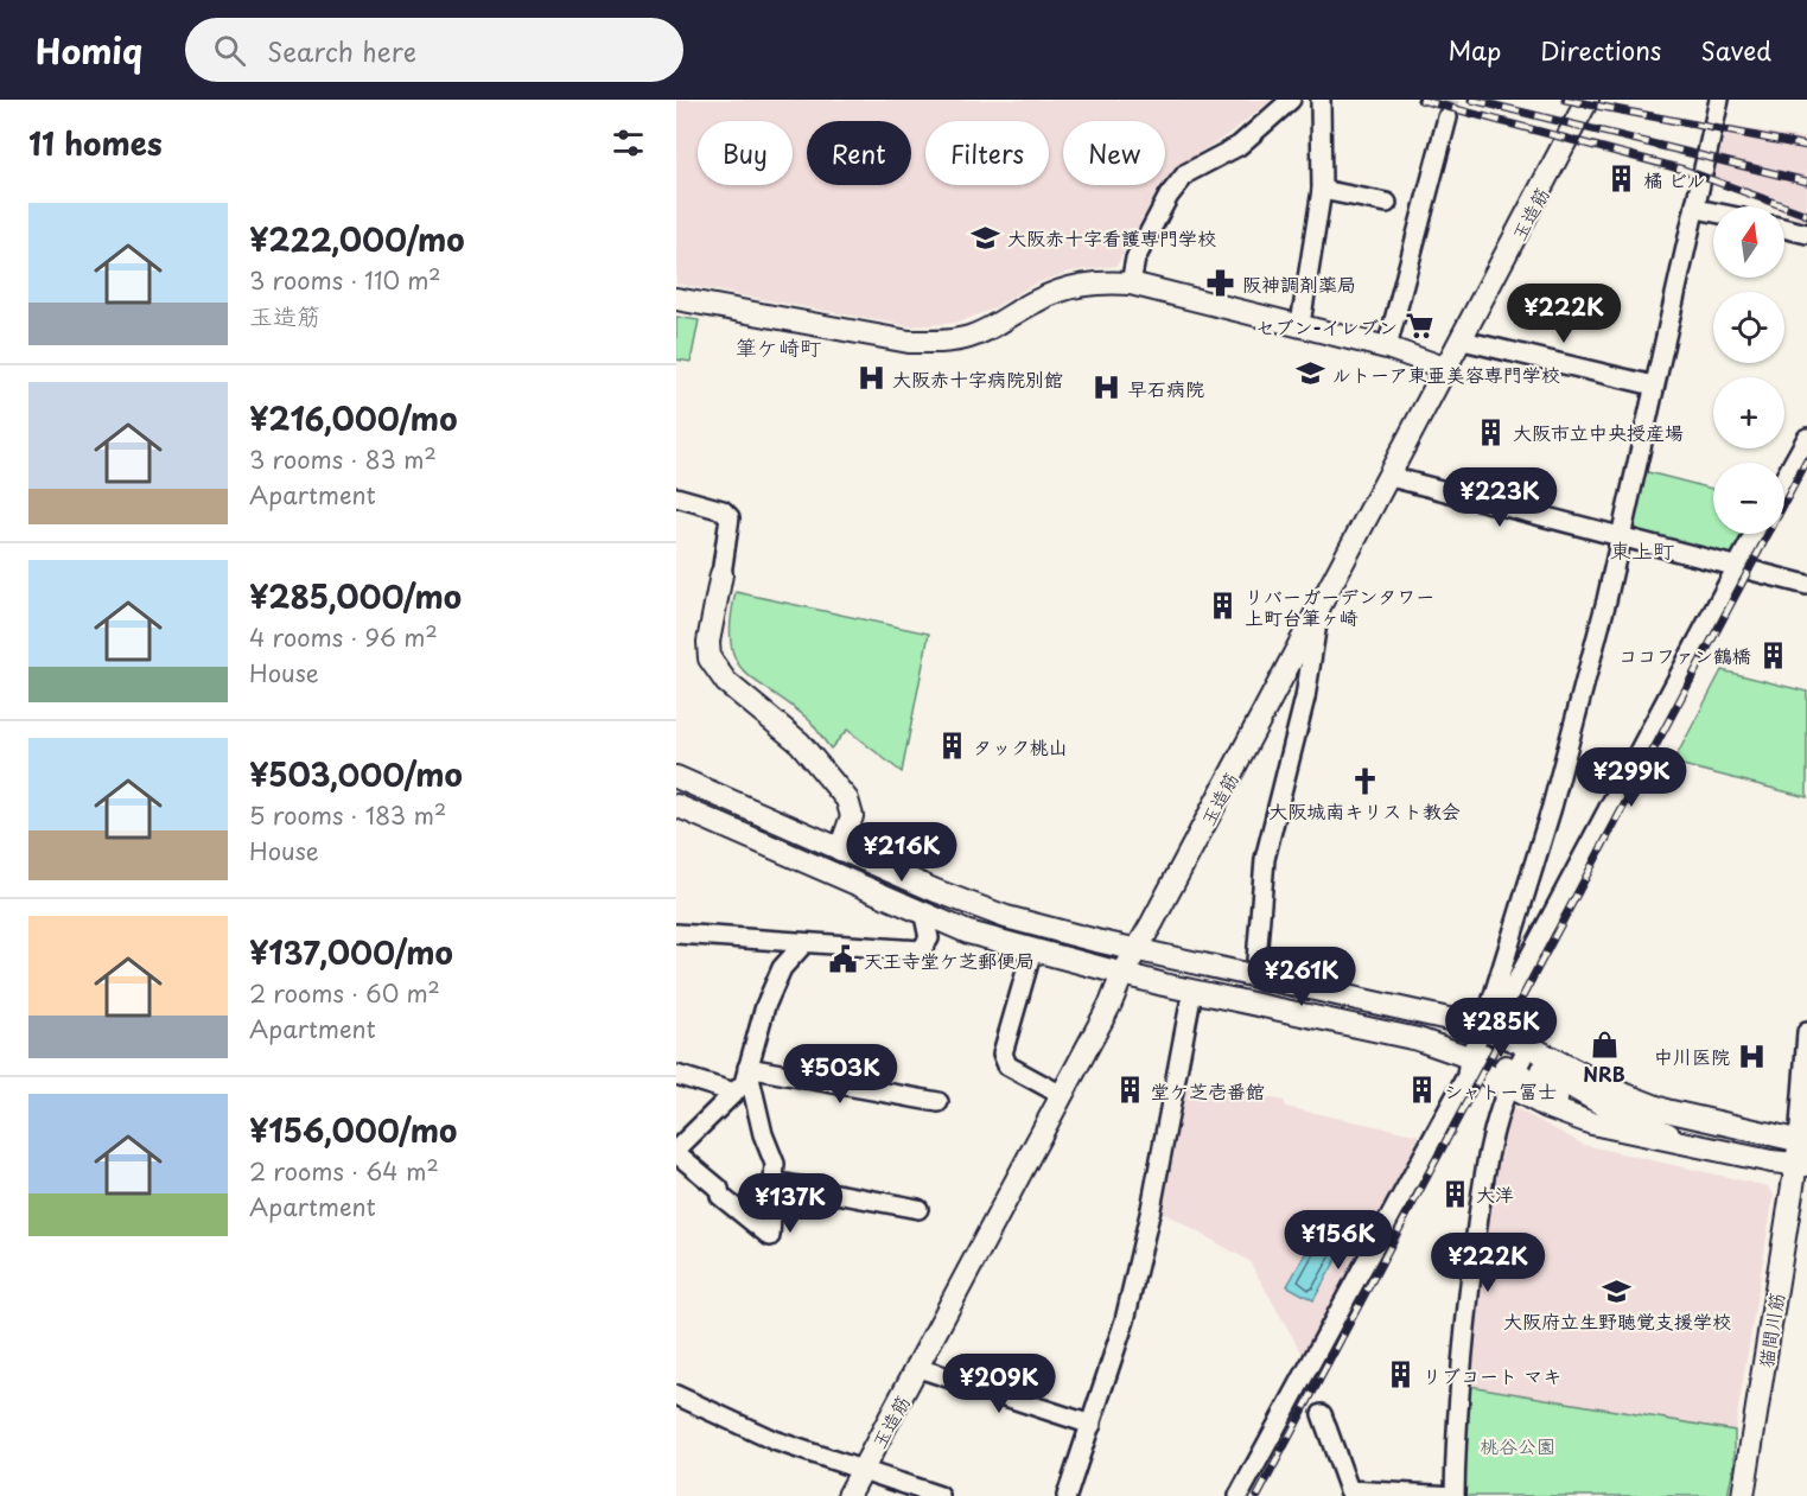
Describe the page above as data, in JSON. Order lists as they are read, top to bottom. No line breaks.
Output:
{"streets":{"street":["玉造筋","猫間川筋"]},"districts":["筆ケ崎町","東上町"],"parks":["桃谷公園"],"places":{"building":["橘 ビル","大阪市立中央授産場","リバーガーデンタワー 上町台筆ヶ崎","ココファン鶴橋","タック桃山","堂ケ芝壱番館","シャトー冨士","大洋","リブコート マキ"],"school or university":["大阪赤十字看護専門学校","ルトーア東亜美容専門学校","大阪府立生野聴覚支援学校"],"pharmacy":["阪神調剤薬局"],"supermarket":["セブン-イレブン"],"hospital":["大阪赤十字病院別館","早石病院","中川医院"],"church":["大阪城南キリスト教会"],"public building":["天王寺堂ケ芝郵便局"],"shop":["NRB"]},"north":"top","page":{"header":"Homiq","search":"Search here","nav":["Map","Directions","Saved"],"heading":"11 homes","chip":["Buy","Rent","Filters","New"],"list":[{"name":"¥222,000/mo","note":"3 rooms · 110 m² · 玉造筋"},{"name":"¥216,000/mo","note":"3 rooms · 83 m² · Apartment"},{"name":"¥285,000/mo","note":"4 rooms · 96 m² · House"},{"name":"¥503,000/mo","note":"5 rooms · 183 m² · House"},{"name":"¥137,000/mo","note":"2 rooms · 60 m² · Apartment"},{"name":"¥156,000/mo","note":"2 rooms · 64 m² · Apartment"}],"map_buttons":["+","−"],"price":["¥222K","¥223K","¥299K","¥216K","¥261K","¥285K","¥503K","¥137K","¥156K","¥222K","¥209K"]}}
